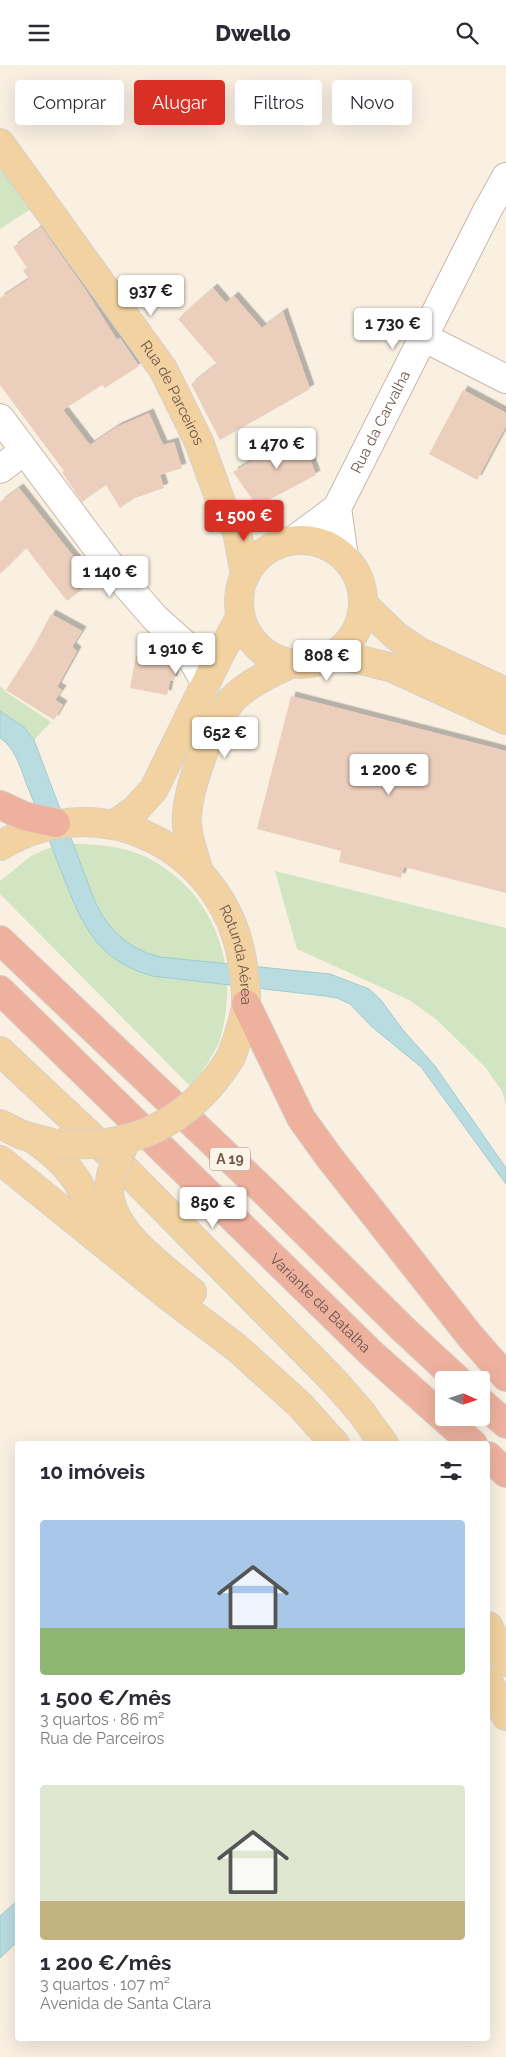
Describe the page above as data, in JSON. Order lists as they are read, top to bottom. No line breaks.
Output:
{"streets":{"highway":["A 19","Variante da Batalha"],"main road":["Rua de Parceiros","Rotunda Aérea"],"street":["Rua da Carvalha"]},"crossings":[["Rua de Parceiros","Rua da Carvalha"]],"north":"right","page":{"header":"Dwello","chip":["Comprar","Alugar","Filtros","Novo"],"price":["937 €","1 730 €","1 470 €","1 500 €","1 140 €","1 910 €","808 €","652 €","1 200 €","850 €"],"heading":"10 imóveis","list":[{"name":"1 500 €/mês","note":"3 quartos · 86 m² · Rua de Parceiros"},{"name":"1 200 €/mês","note":"3 quartos · 107 m² · Avenida de Santa Clara"}]}}
